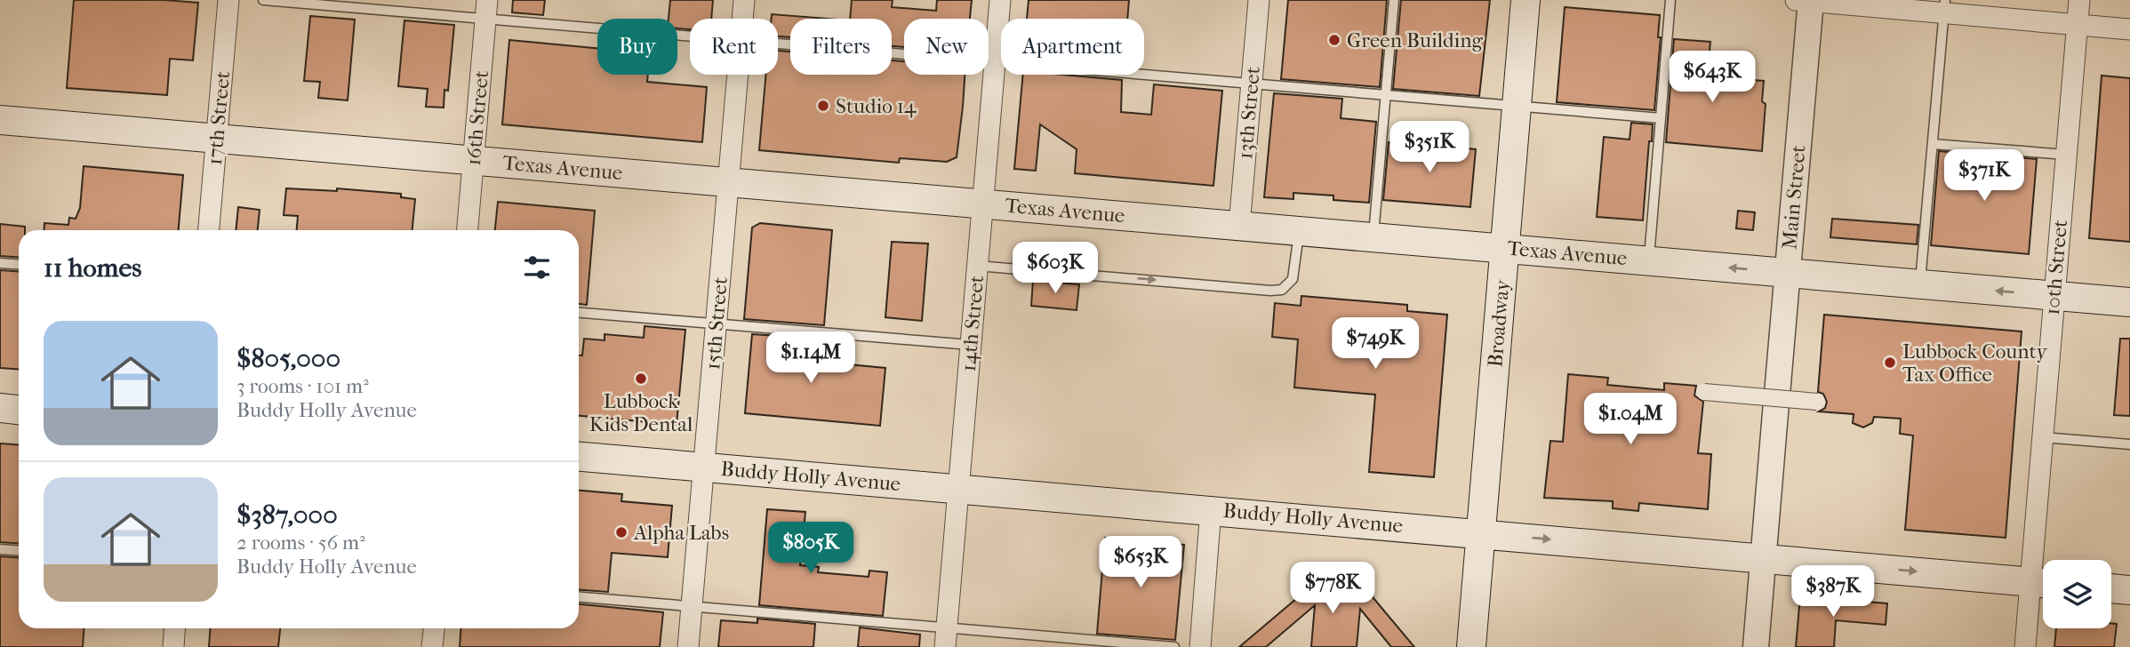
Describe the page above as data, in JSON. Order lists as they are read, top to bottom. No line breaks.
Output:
{"streets":{"main road":["Texas Avenue","Broadway","Buddy Holly Avenue"],"street":["13th Street","17th Street","16th Street","Main Street","10th Street","15th Street","14th Street"]},"crossings":[["13th Street","Texas Avenue"],["17th Street","Texas Avenue"],["16th Street","Texas Avenue"],["Texas Avenue","Main Street"],["Texas Avenue","10th Street"],["Texas Avenue","15th Street"],["Texas Avenue","14th Street"],["Texas Avenue","Broadway"],["Main Street","Buddy Holly Avenue"],["10th Street","Buddy Holly Avenue"],["15th Street","Buddy Holly Avenue"],["14th Street","Buddy Holly Avenue"],["Broadway","Buddy Holly Avenue"]],"one_way":["Buddy Holly Avenue"],"places":["Green Building","Studio 14","Lubbock County Tax Office","Lubbock Kids Dental","Alpha Labs"],"page":{"chip":["Buy","Rent","Filters","New","Apartment"],"price":["$643K","$351K","$371K","$603K","$749K","$1.14M","$1.04M","$805K","$653K","$778K","$387K"],"heading":"11 homes","list":[{"name":"$805,000","note":"3 rooms · 101 m² · Buddy Holly Avenue"},{"name":"$387,000","note":"2 rooms · 56 m² · Buddy Holly Avenue"}]}}
